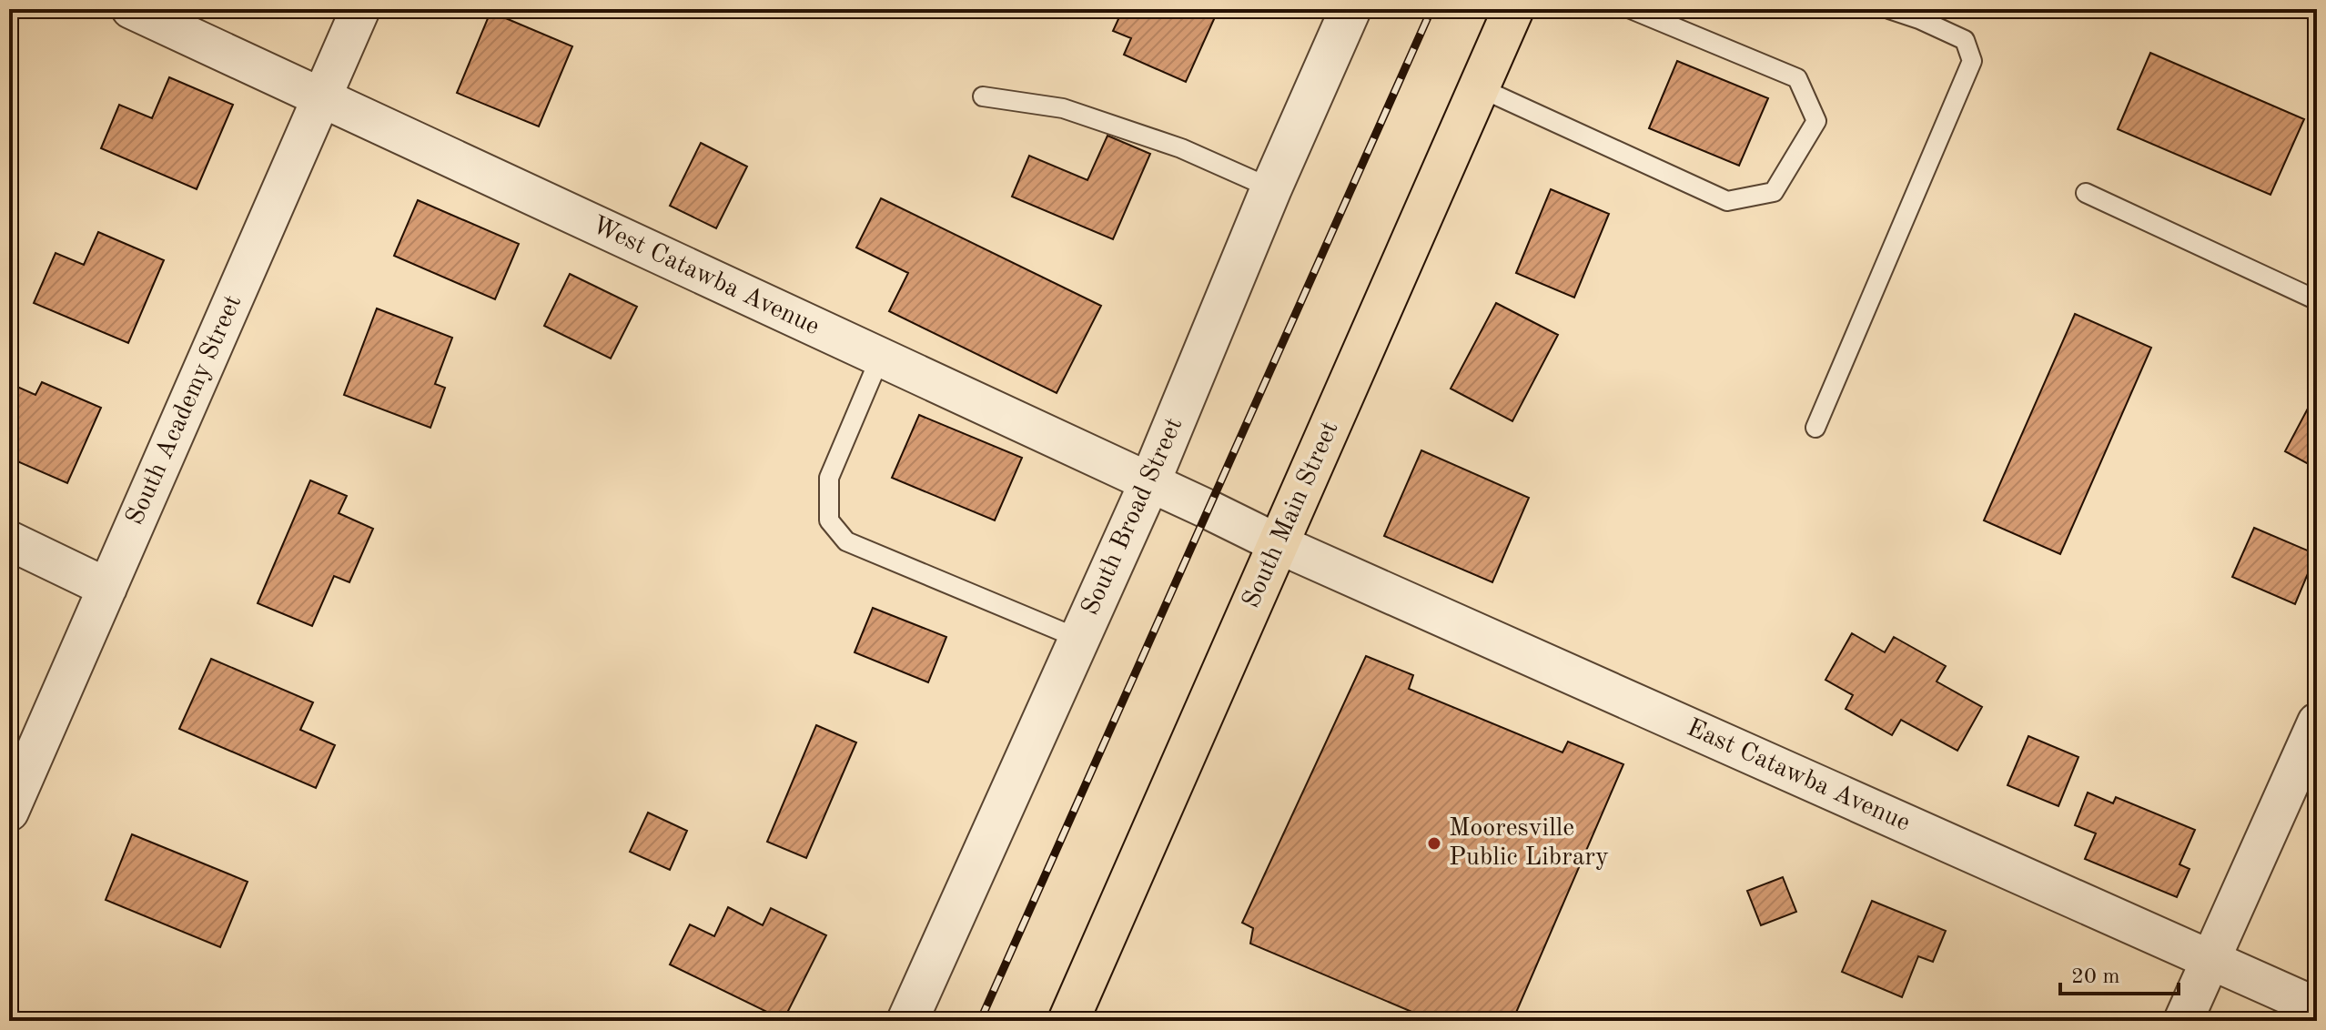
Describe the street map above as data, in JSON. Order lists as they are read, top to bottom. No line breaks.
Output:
{"streets":{"main road":["South Main Street"],"street":["West Catawba Avenue","South Academy Street","South Broad Street","East Catawba Avenue"]},"crossings":[["West Catawba Avenue","South Academy Street"],["West Catawba Avenue","South Main Street"],["West Catawba Avenue","South Broad Street"],["West Catawba Avenue","East Catawba Avenue"],["South Main Street","East Catawba Avenue"]],"places":["Mooresville Public Library"],"scale_bar":"20 m"}
